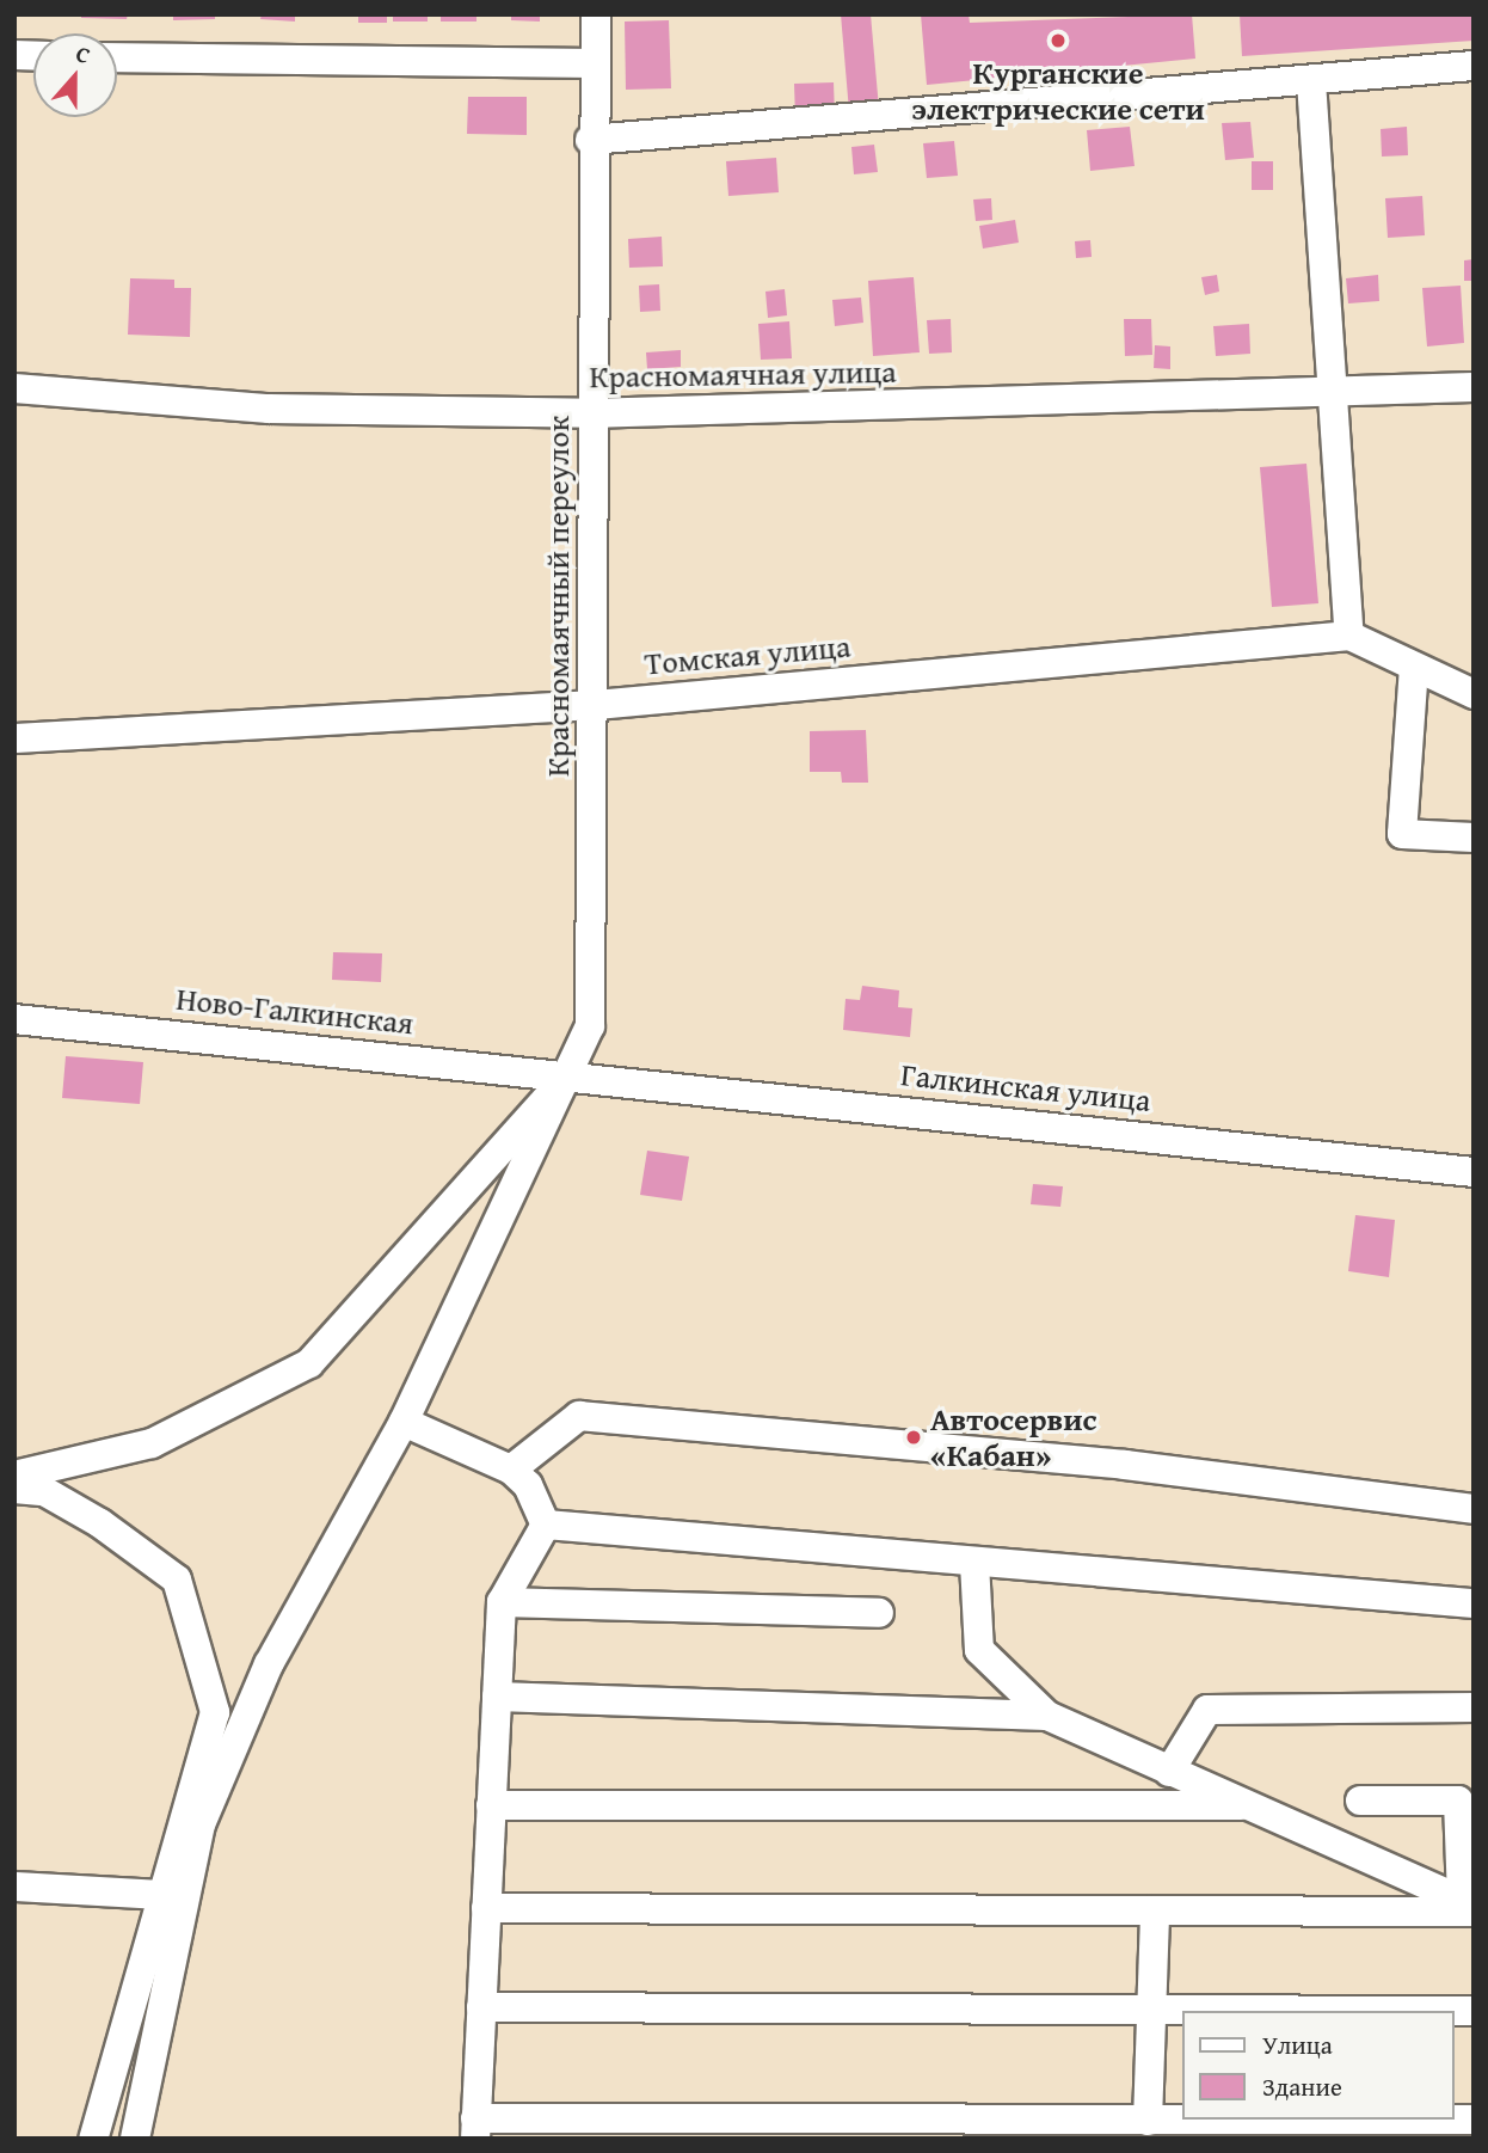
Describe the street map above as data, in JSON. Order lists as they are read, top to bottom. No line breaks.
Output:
{"streets":{"street":["Красномаячная улица","Красномаячный переулок","Томская улица","Ново-Галкинская","Галкинская улица"]},"crossings":[["Красномаячная улица","Красномаячный переулок"],["Красномаячный переулок","Томская улица"],["Красномаячный переулок","Ново-Галкинская"],["Красномаячный переулок","Галкинская улица"],["Ново-Галкинская","Галкинская улица"]],"places":["Курганские электрические сети","Автосервис «Кабан»"],"legend":["Улица","Здание"],"north":"top"}
